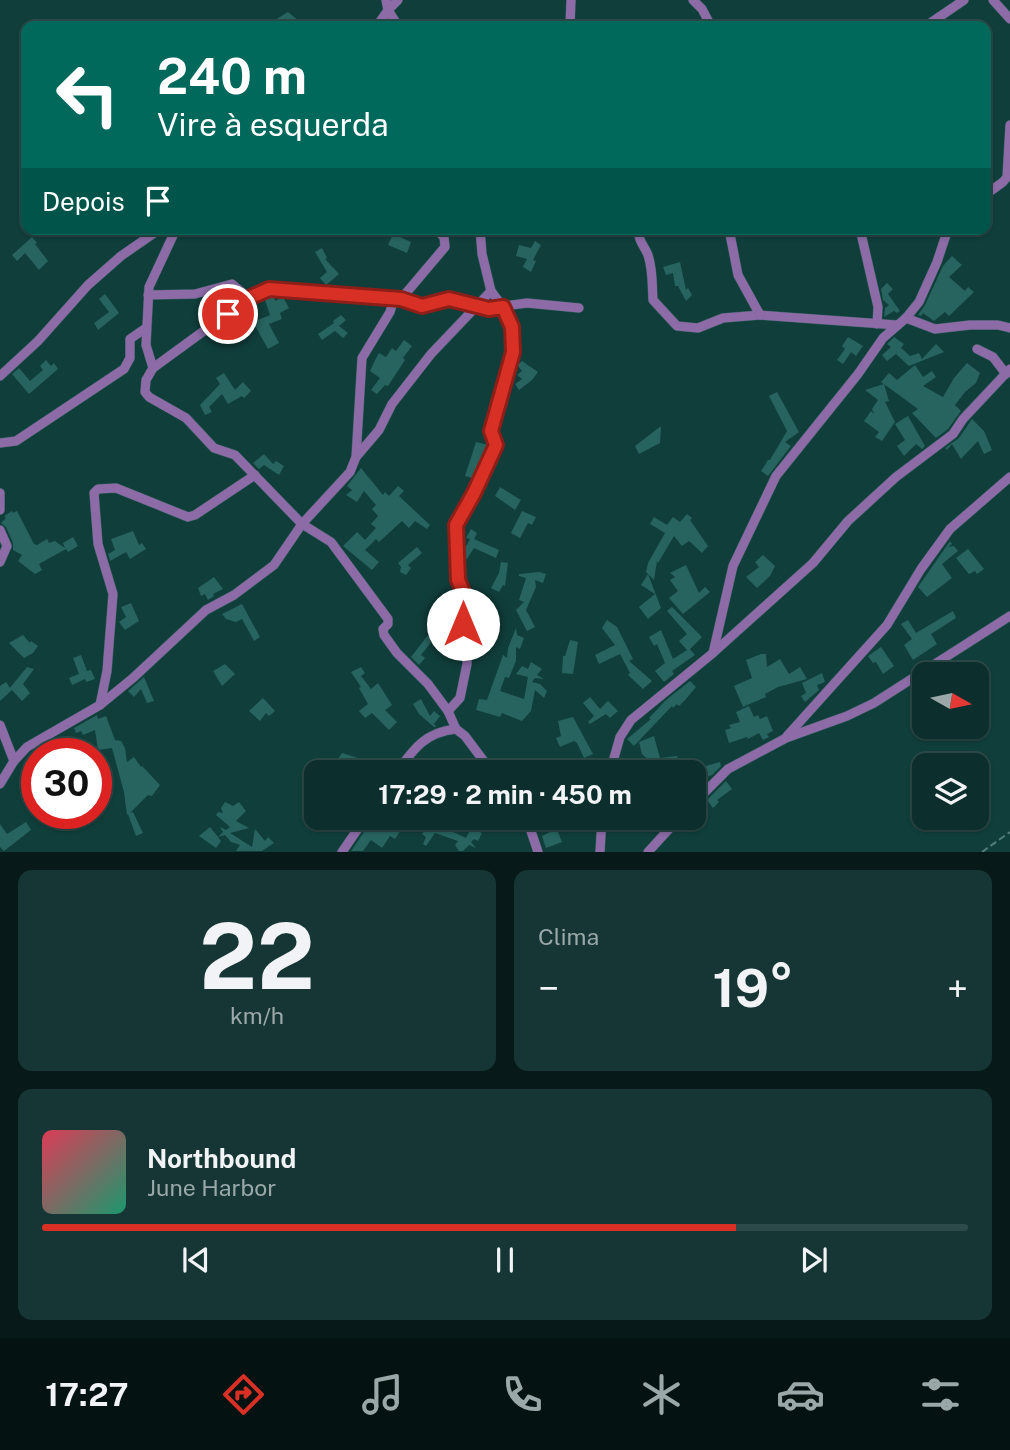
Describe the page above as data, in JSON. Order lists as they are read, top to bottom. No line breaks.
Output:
{"north":"right","page":{"turn":["240 m","Vire à esquerda"],"then":"Depois","limit":"30","trip":"17:29 · 2 min · 450 m","tile":[["22","km/h"],"Clima"],"heat":["−","19°","+"],"song":["Northbound","June Harbor"],"tabs":"17:27"}}
